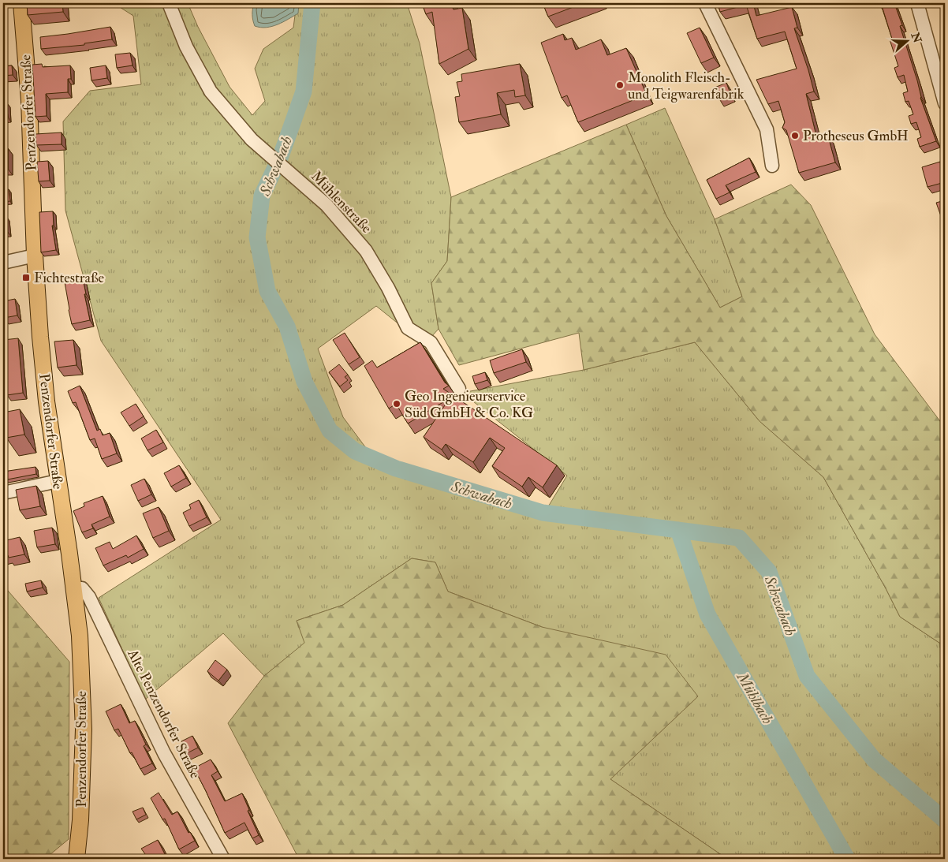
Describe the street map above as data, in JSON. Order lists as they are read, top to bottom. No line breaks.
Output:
{"streets":{"main road":["Penzendorfer Straße"],"street":["Mühlenstraße","Alte Penzendorfer Straße"]},"crossings":[["Penzendorfer Straße","Alte Penzendorfer Straße"]],"water":["Schwabach","Mühlbach"],"places":{"other":["Monolith Fleisch- und Teigwarenfabrik","Protheseus GmbH","Geo Ingenieurservice Süd GmbH & Co. KG"],"transit":["Fichtestraße"]},"north":"right"}
